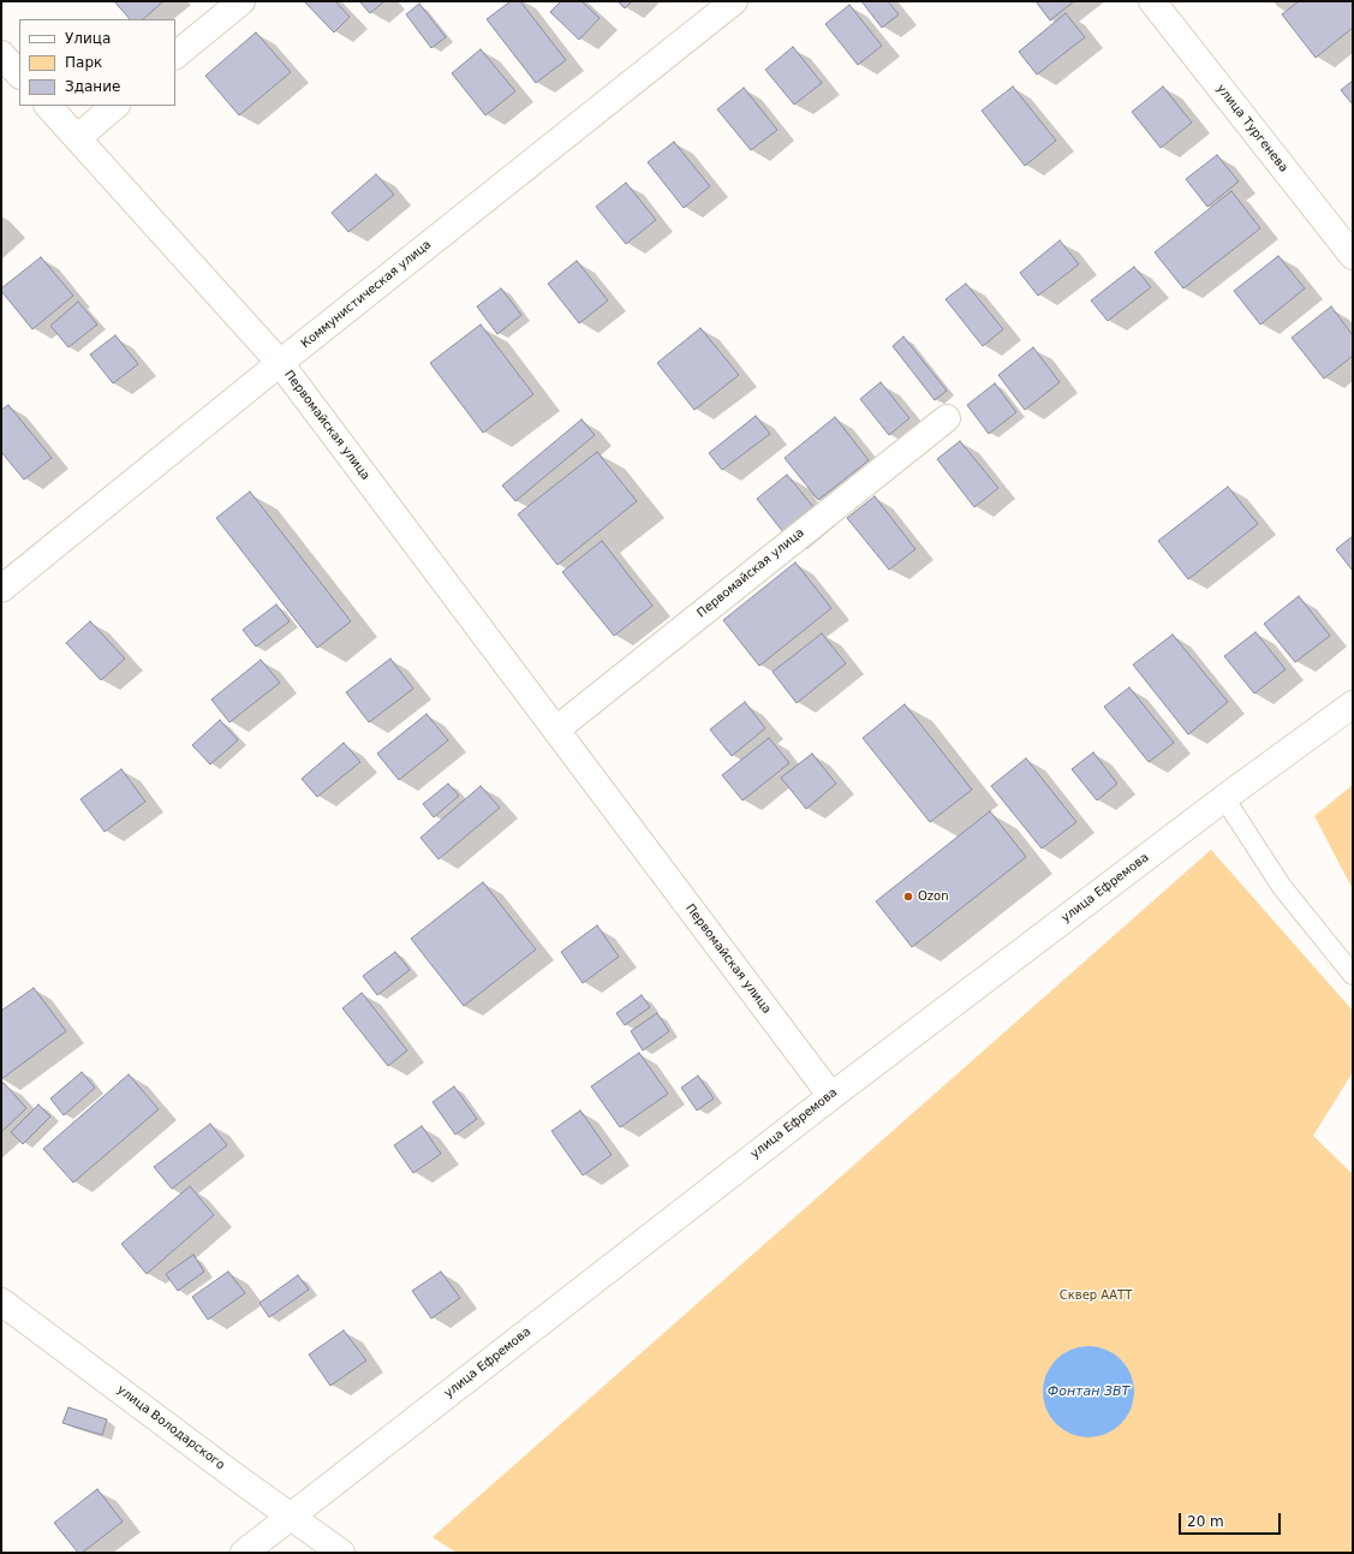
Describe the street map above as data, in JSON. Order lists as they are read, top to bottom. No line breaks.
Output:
{"streets":{"street":["улица Тургенева","Коммунистическая улица","Первомайская улица","улица Ефремова","улица Володарского"]},"crossings":[["Коммунистическая улица","Первомайская улица"],["Первомайская улица","улица Ефремова"],["улица Ефремова","улица Володарского"]],"water":["Фонтан ЗВТ"],"parks":["Сквер ААТТ"],"places":["Ozon"],"legend":["Улица","Парк","Здание"],"scale_bar":"20 m"}
